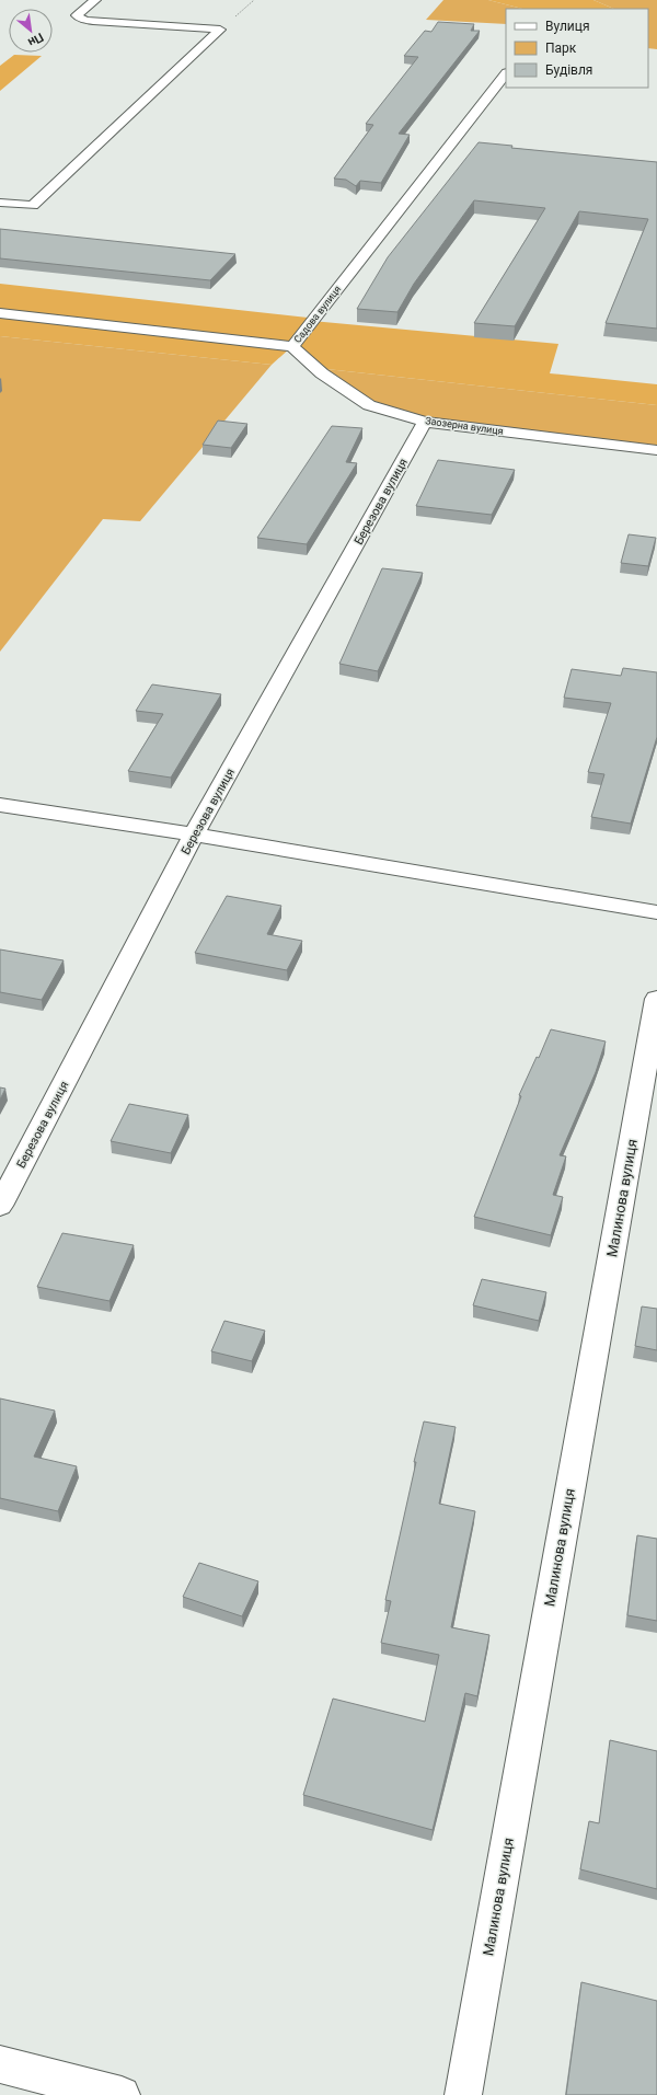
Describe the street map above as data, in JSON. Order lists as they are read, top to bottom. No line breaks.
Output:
{"streets":{"street":["Садова вулиця","Заозерна вулиця","Березова вулиця","Малинова вулиця"]},"crossings":[["Садова вулиця","Заозерна вулиця"],["Заозерна вулиця","Березова вулиця"]],"legend":["Вулиця","Парк","Будівля"],"north":"bottom right"}
